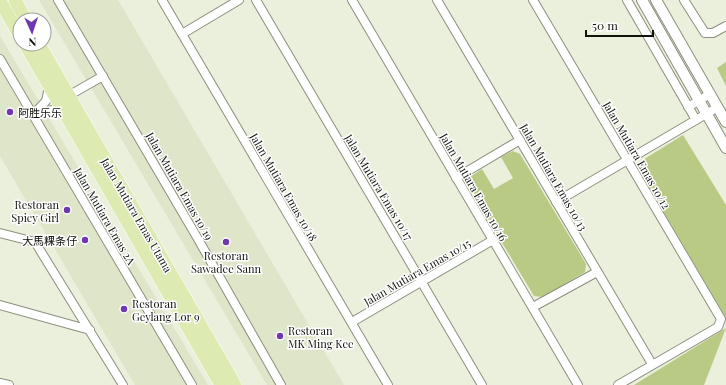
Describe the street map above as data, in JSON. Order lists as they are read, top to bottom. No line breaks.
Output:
{"streets":{"main road":["Jalan Mutiara Emas Utama"],"street":["Jalan Mutiara Emas 10/12","Jalan Mutiara Emas 10/13","Jalan Mutiara Emas 10/19","Jalan Mutiara Emas 10/18","Jalan Mutiara Emas 10/17","Jalan Mutiara Emas 10/16","Jalan Mutiara Emas 2A","Jalan Mutiara Emas 10/15"]},"crossings":[["Jalan Mutiara Emas 10/12","Jalan Mutiara Emas 10/13"],["Jalan Mutiara Emas 10/18","Jalan Mutiara Emas 10/15"],["Jalan Mutiara Emas 10/17","Jalan Mutiara Emas 10/15"],["Jalan Mutiara Emas 10/16","Jalan Mutiara Emas 10/15"]],"places":["阿胜乐乐","Restoran Spicy Girl","大馬粿条仔","Restoran Sawadee Sann","Restoran Geylang Lor 9","Restoran MK Ming Kee"],"scale_bar":"50 m","north":"bottom"}
